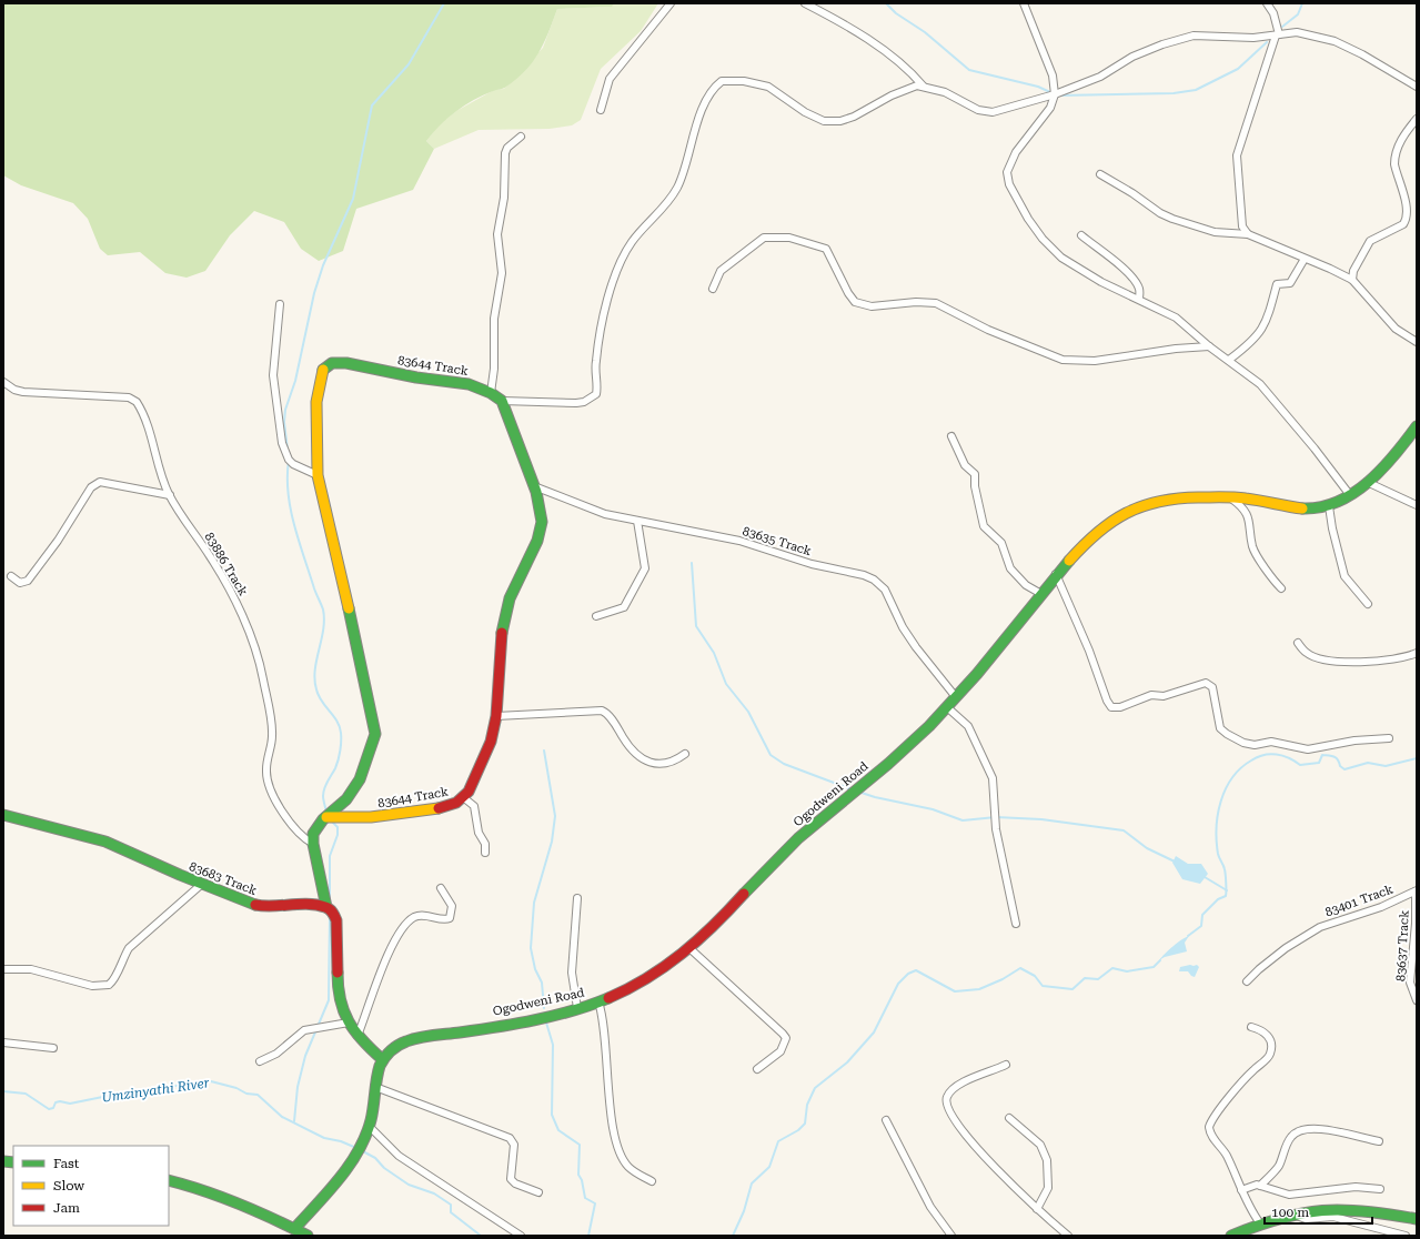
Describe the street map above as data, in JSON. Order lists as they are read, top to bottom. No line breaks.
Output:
{"streets":{"street":["83644 Track","83635 Track","83886 Track","Ogodweni Road","83683 Track","83401 Track","83637 Track"]},"crossings":[["83644 Track","83635 Track"],["83644 Track","83886 Track"],["83635 Track","Ogodweni Road"],["83401 Track","83637 Track"]],"water":["Umzinyathi River"],"legend":["Fast","Slow","Jam"],"scale_bar":"100 m"}
